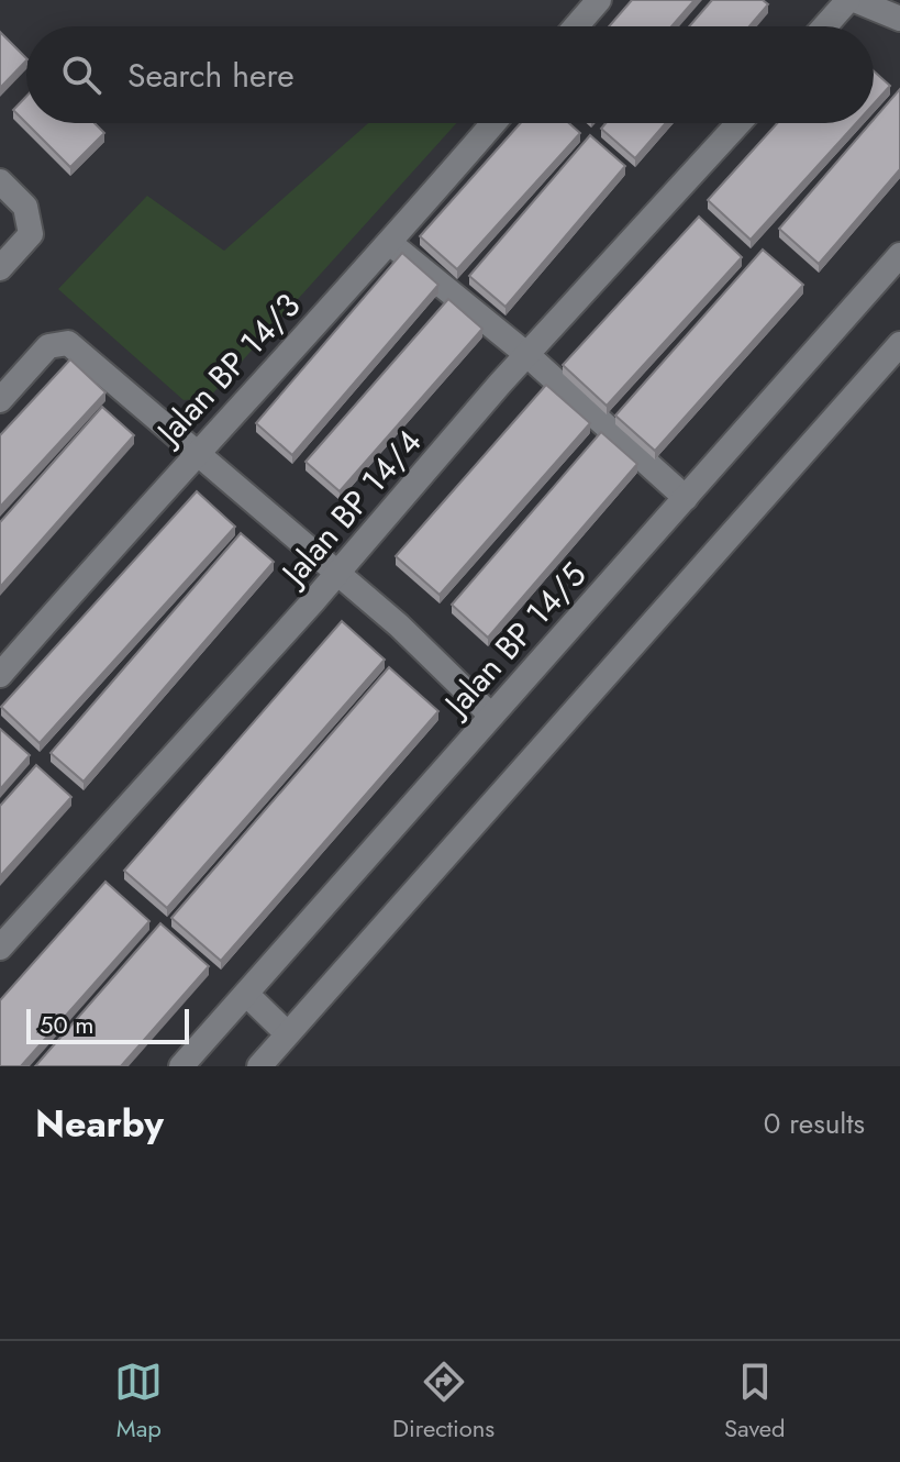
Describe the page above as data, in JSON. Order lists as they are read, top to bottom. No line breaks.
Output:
{"streets":{"street":["Jalan BP 14/3","Jalan BP 14/4","Jalan BP 14/5"]},"scale_bar":"50 m","page":{"search":"Search here","scale":"50 m","heading":["Nearby","0 results"],"nav":["Map","Directions","Saved"]}}
